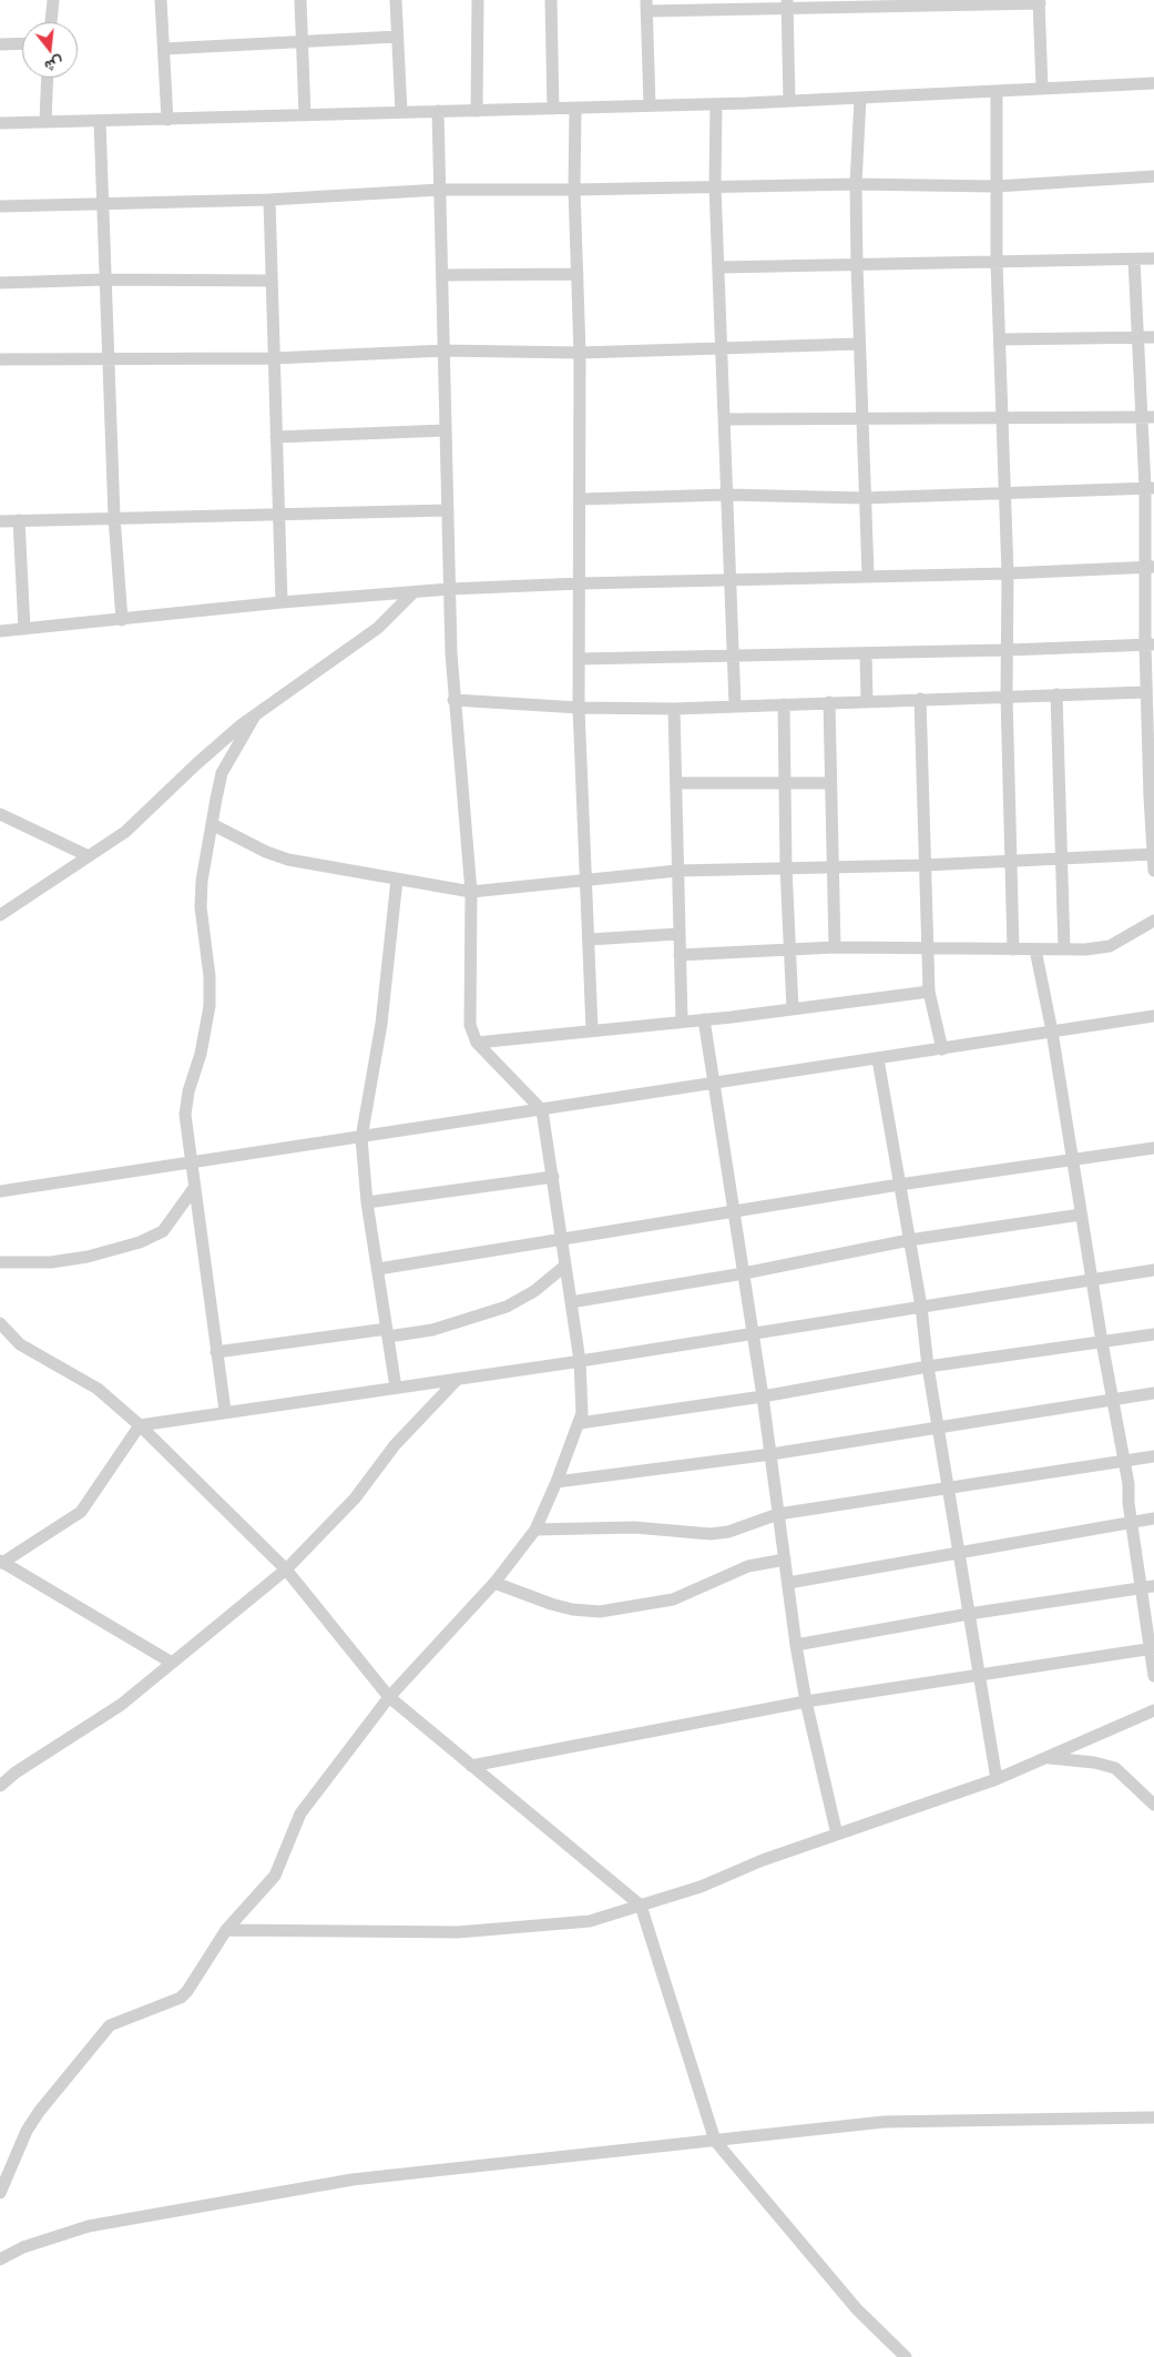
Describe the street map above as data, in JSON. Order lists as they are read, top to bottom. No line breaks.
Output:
{"north":"bottom"}
